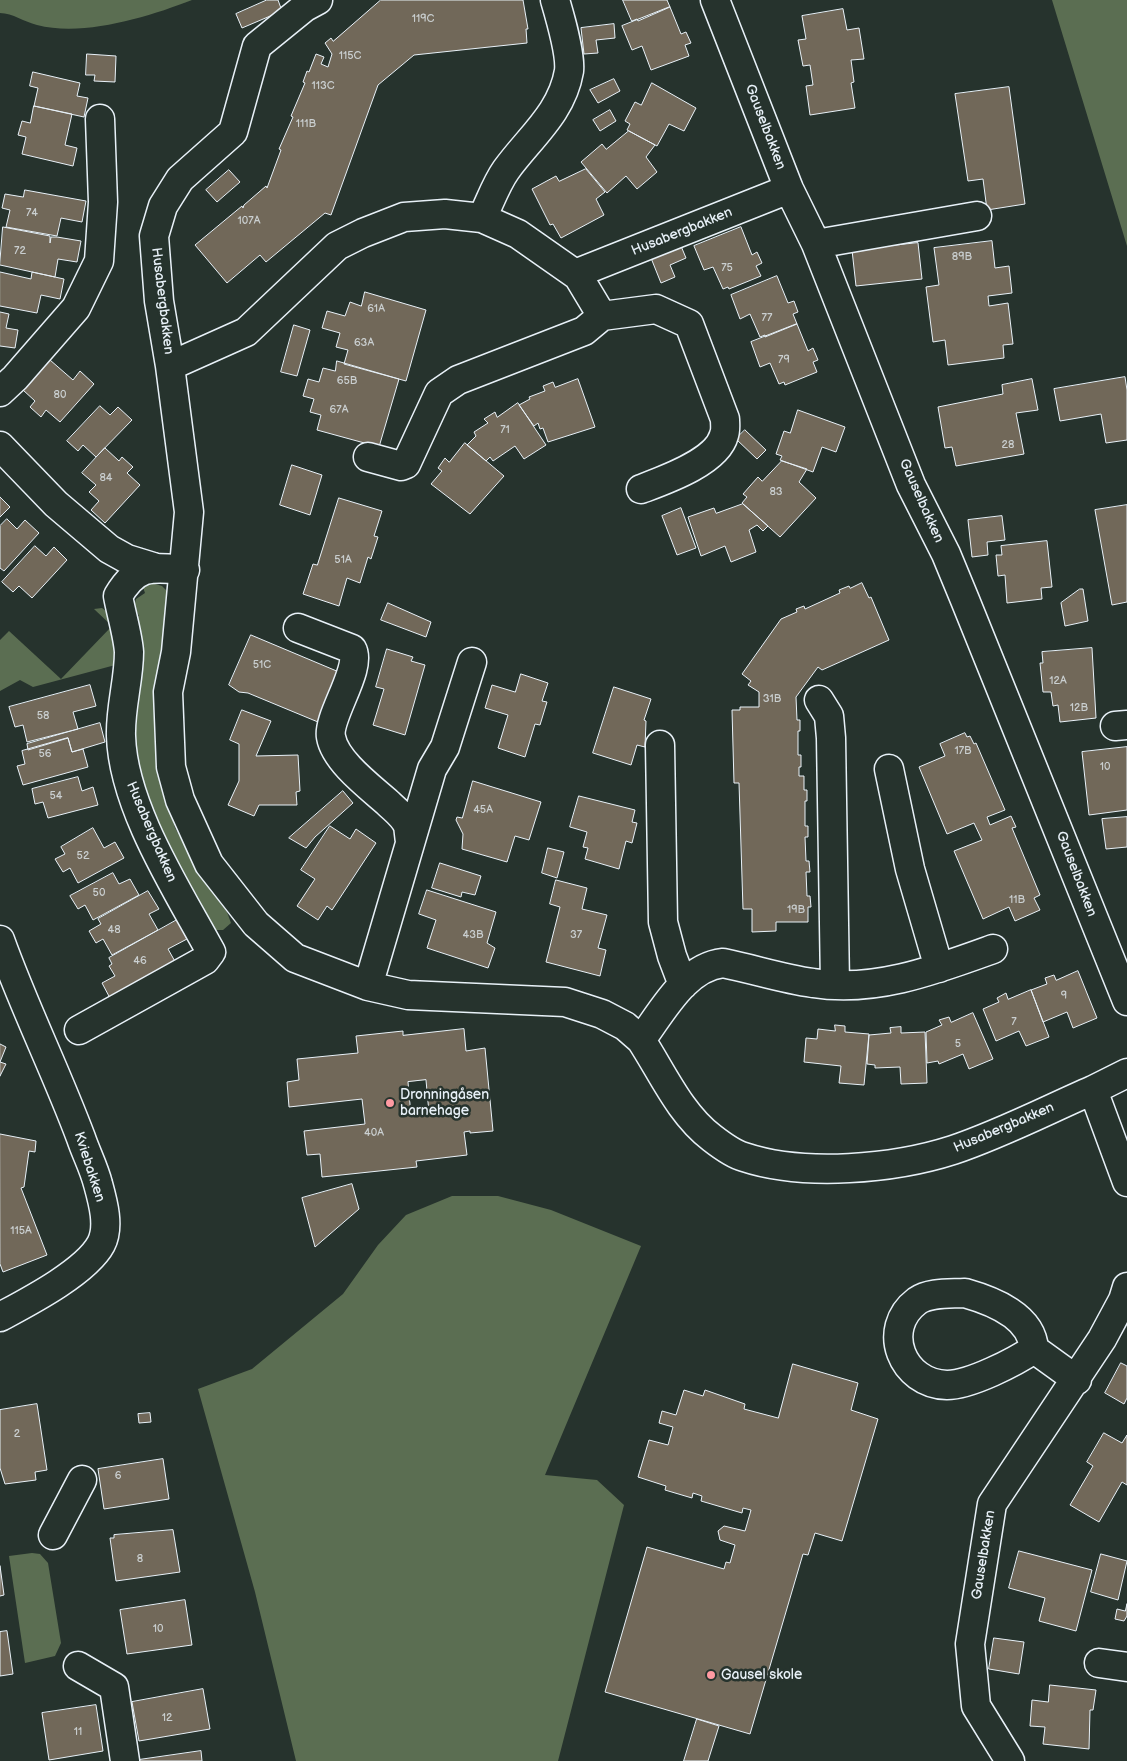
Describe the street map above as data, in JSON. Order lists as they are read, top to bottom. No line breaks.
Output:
{"streets":{"street":["Gauselbakken","Husabergbakken","Kviebakken"]},"crossings":[["Gauselbakken","Husabergbakken"]],"places":["Dronningåsen barnehage","Gausel skole"],"house_numbers":["119C","115C","113C","111B","74","107A","72","89B","75","61A","77","63A","79","65B","80","67A","71","28","84","83","51A","51C","12A","31B","12B","58","17B","56","10","54","45A","52","50","11B","19B","48","43B","37","46","9","7","5","40A","115A","2","6","8","10","12","11"]}
